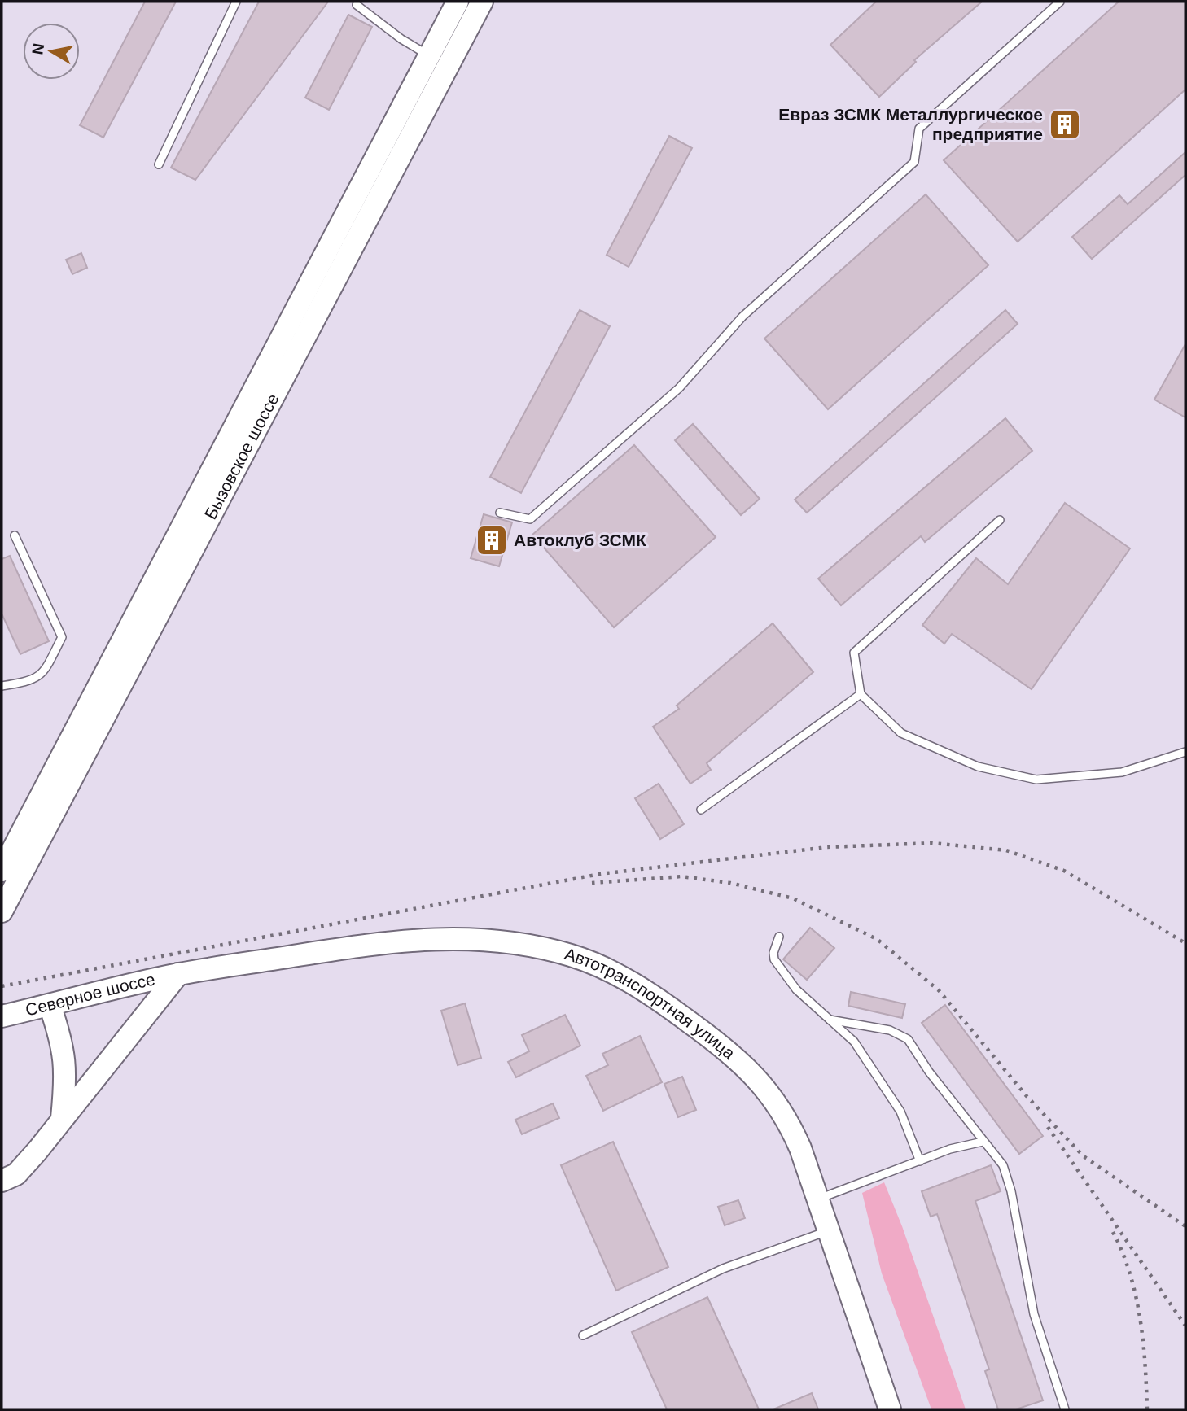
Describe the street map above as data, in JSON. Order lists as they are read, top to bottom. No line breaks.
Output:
{"streets":{"main road":["Бызовское шоссе","Северное шоссе","Автотранспортная улица"]},"crossings":[["Северное шоссе","Автотранспортная улица"]],"places":{"building":["Евраз ЗСМК Металлургическое предприятие","Автоклуб ЗСМК"]},"north":"left"}
